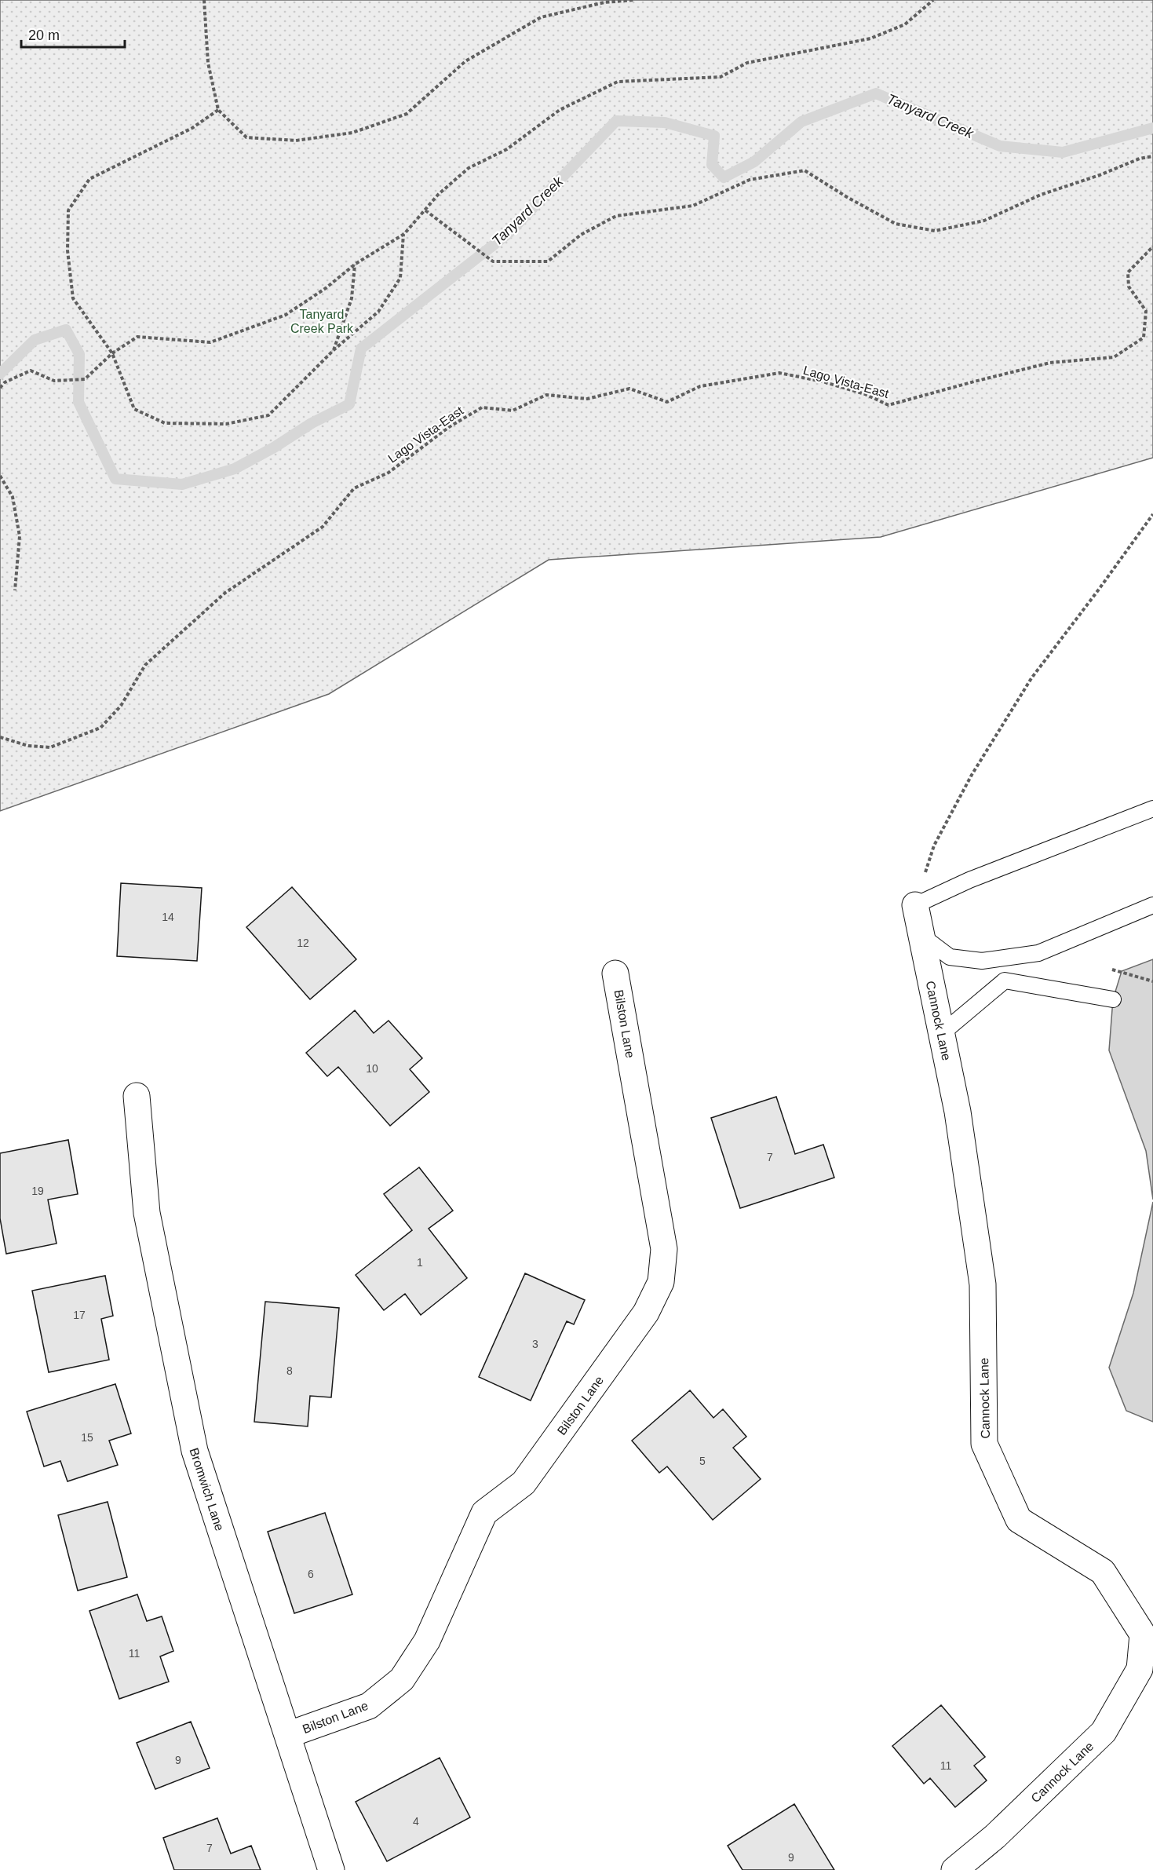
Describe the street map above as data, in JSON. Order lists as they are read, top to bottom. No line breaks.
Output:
{"streets":{"street":["Cannock Lane","Bilston Lane","Bromwich Lane"],"path":["Lago Vista-East"]},"crossings":[["Bilston Lane","Bromwich Lane"]],"water":["Tanyard Creek"],"parks":["Tanyard Creek Park"],"house_numbers":["14","12","10","7","19","1","17","3","8","15","5","6","11","9","11","4","7","9"],"scale_bar":"20 m"}
